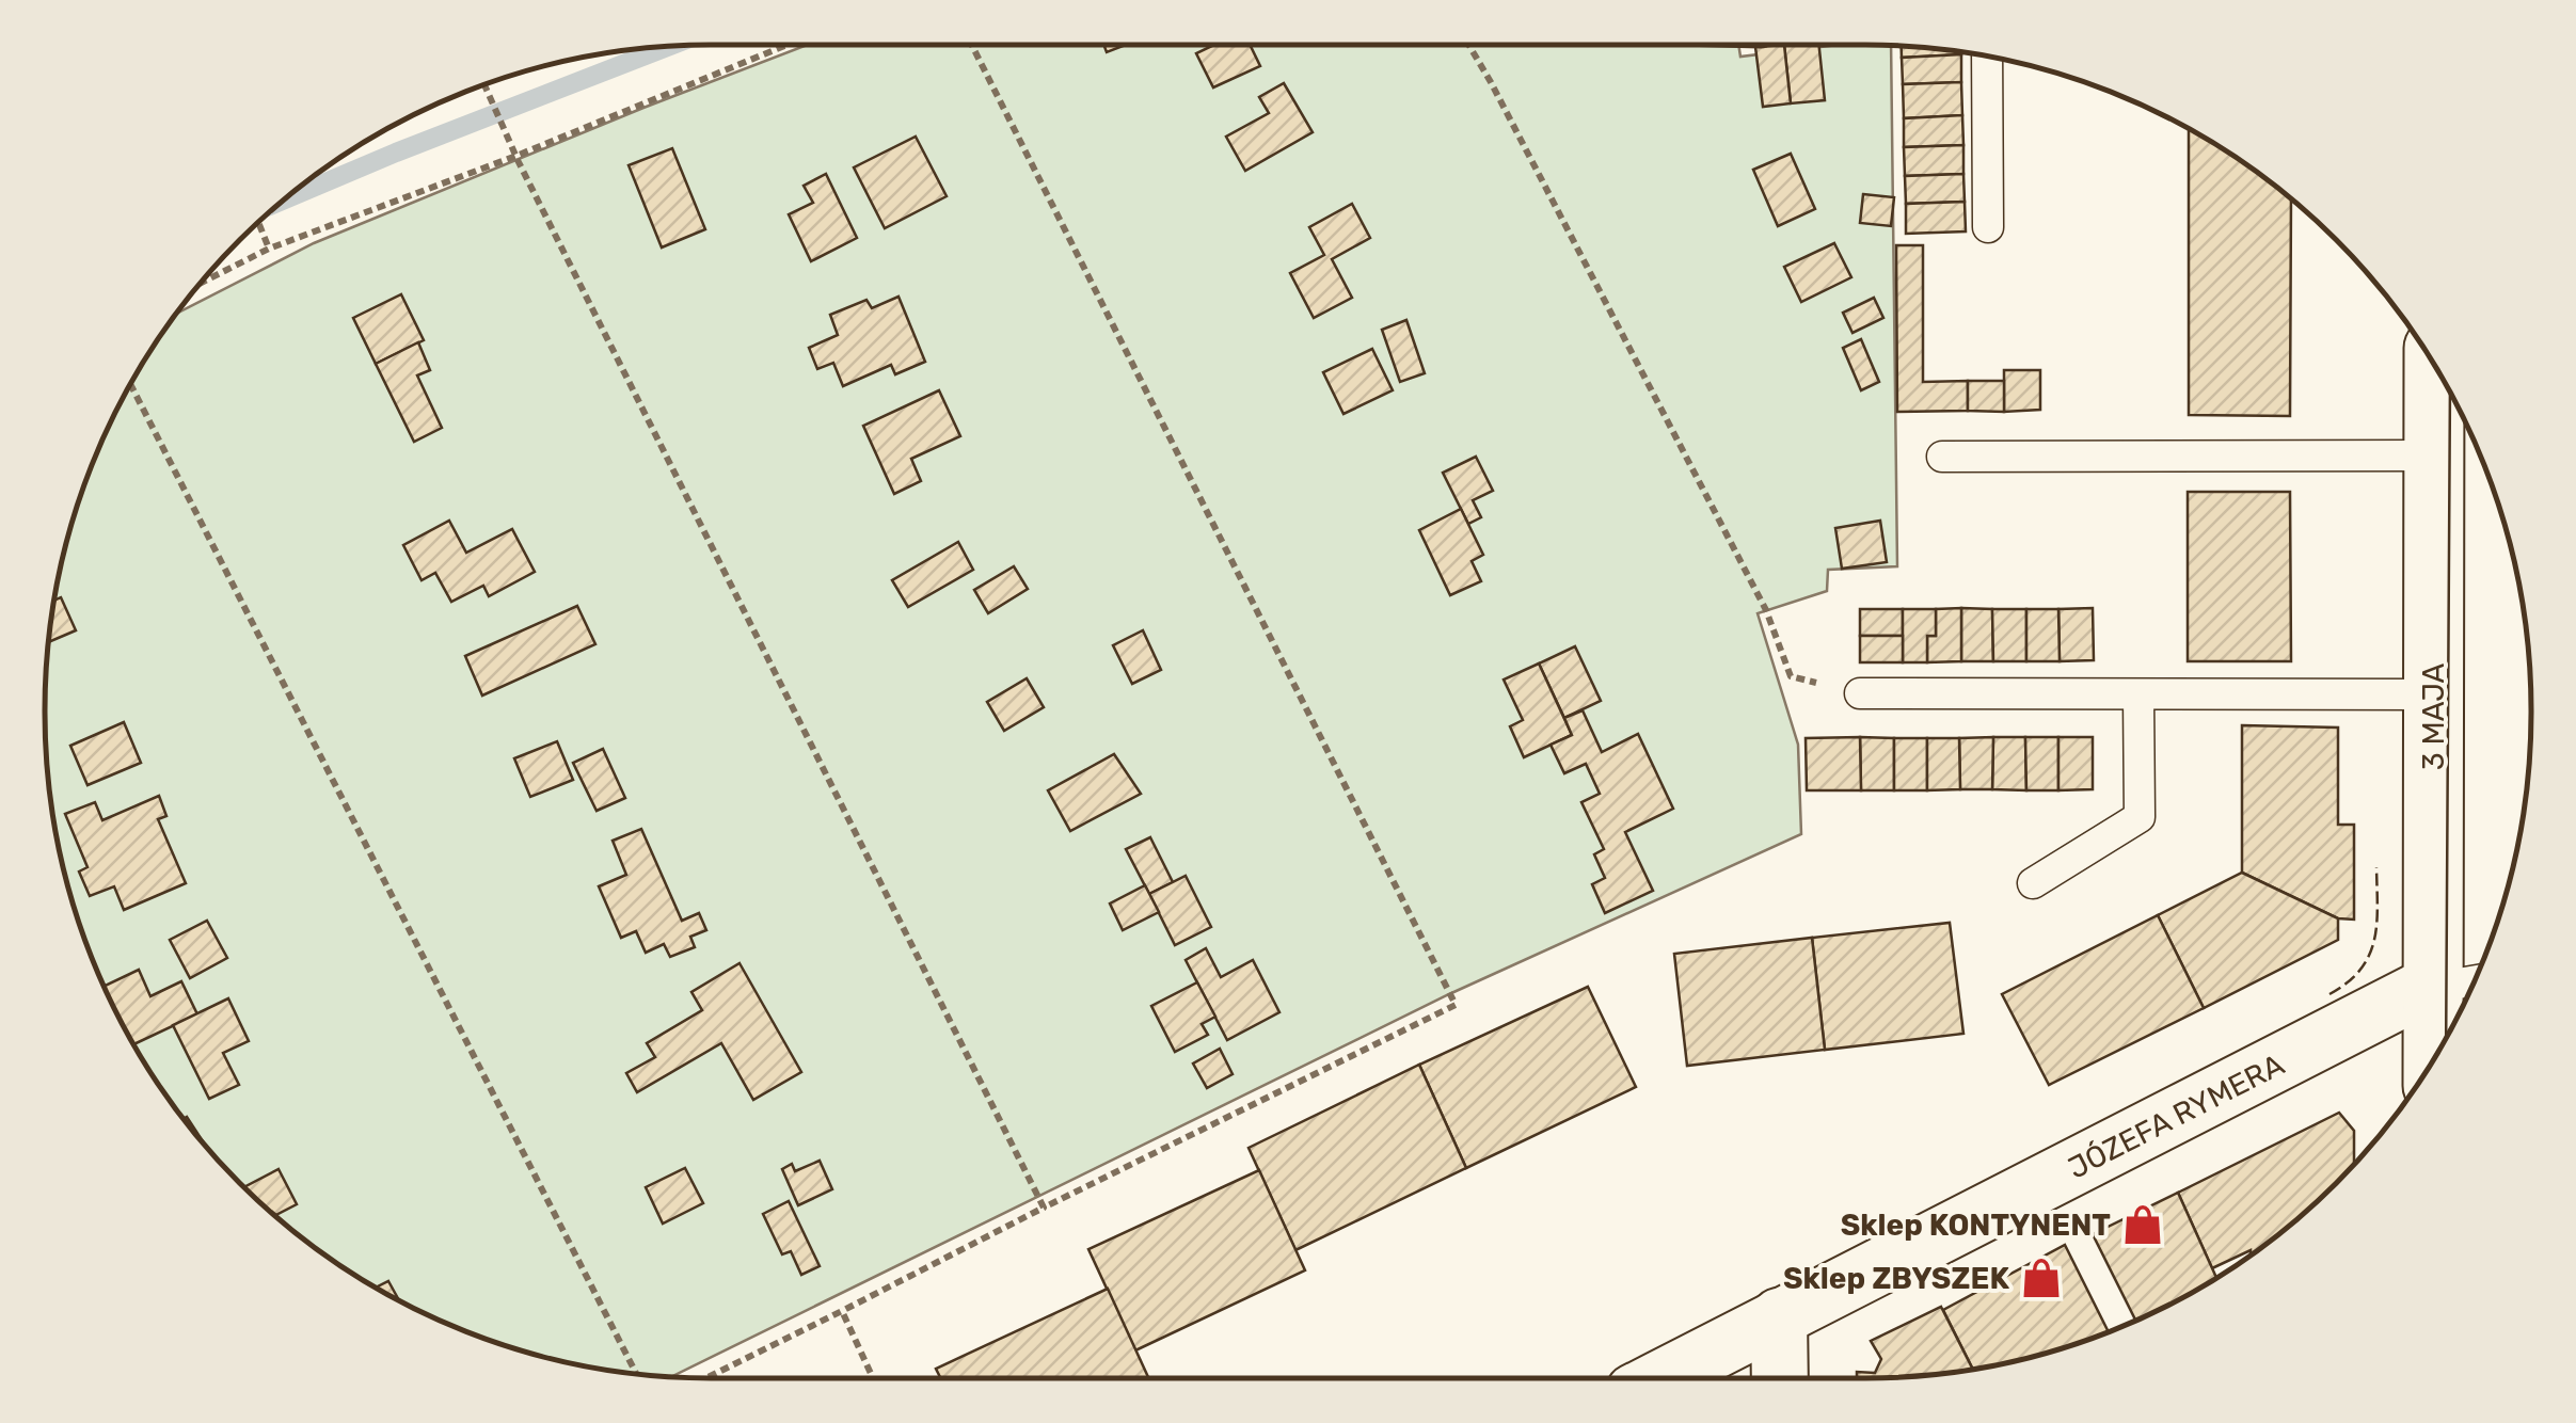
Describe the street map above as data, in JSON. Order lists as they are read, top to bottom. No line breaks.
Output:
{"streets":{"street":["3 MAJA","JÓZEFA RYMERA"]},"crossings":[["3 MAJA","JÓZEFA RYMERA"]],"places":{"shop":["Sklep KONTYNENT","Sklep ZBYSZEK"]}}
